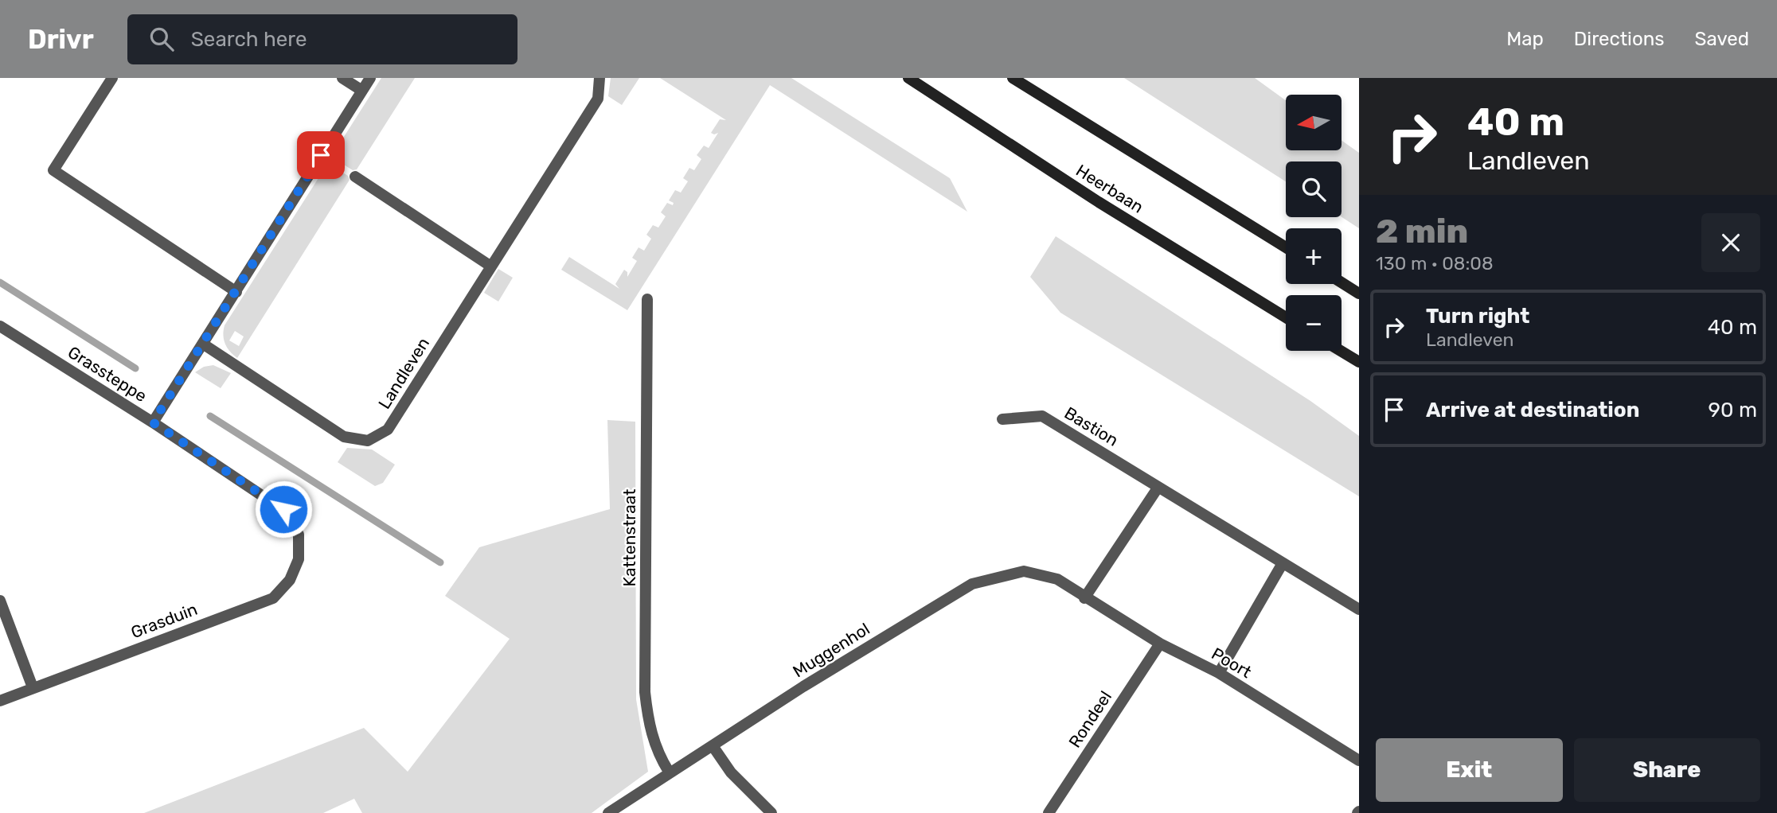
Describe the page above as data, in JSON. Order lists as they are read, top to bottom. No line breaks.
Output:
{"streets":{"main road":["Heerbaan"],"street":["Landleven","Grassteppe","Bastion","Kattenstraat","Grasduin","Muggenhol","Poort","Rondeel"]},"crossings":[["Grassteppe","Grasduin"],["Kattenstraat","Muggenhol"],["Muggenhol","Poort"],["Poort","Rondeel"]],"north":"left","page":{"header":"Drivr","search":"Search here","nav":["Map","Directions","Saved"],"turn":["40 m","Landleven"],"map_buttons":["+","−"],"heading":["2 min","130 m · 08:08"],"list":[{"name":"Turn right","note":"Landleven","value":"40 m"},{"name":"Arrive at destination","value":"90 m"}],"buttons":["Exit","Share"]}}
